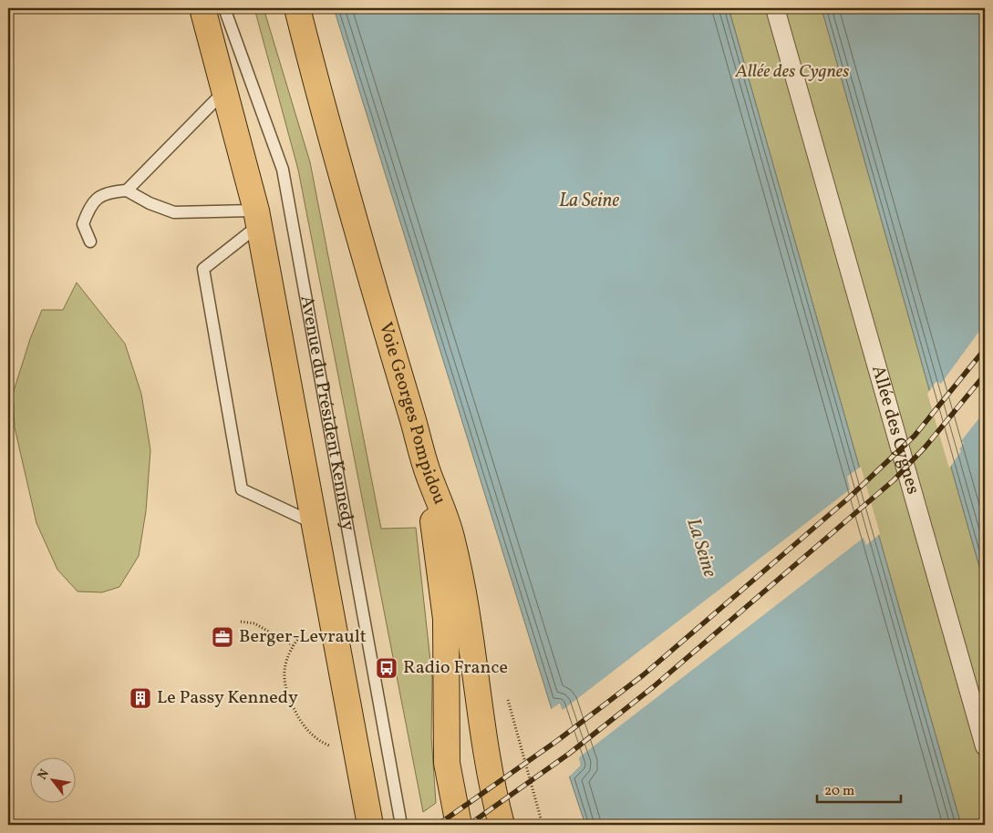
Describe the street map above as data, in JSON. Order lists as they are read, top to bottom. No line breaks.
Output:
{"streets":{"main road":["Avenue du Président Kennedy","Voie Georges Pompidou"],"street":["Allée des Cygnes"]},"water":["La Seine"],"parks":["Allée des Cygnes"],"places":{"office":["Berger-Levrault"],"bus stop":["Radio France"],"building":["Le Passy Kennedy"]},"scale_bar":"20 m","north":"top left"}
